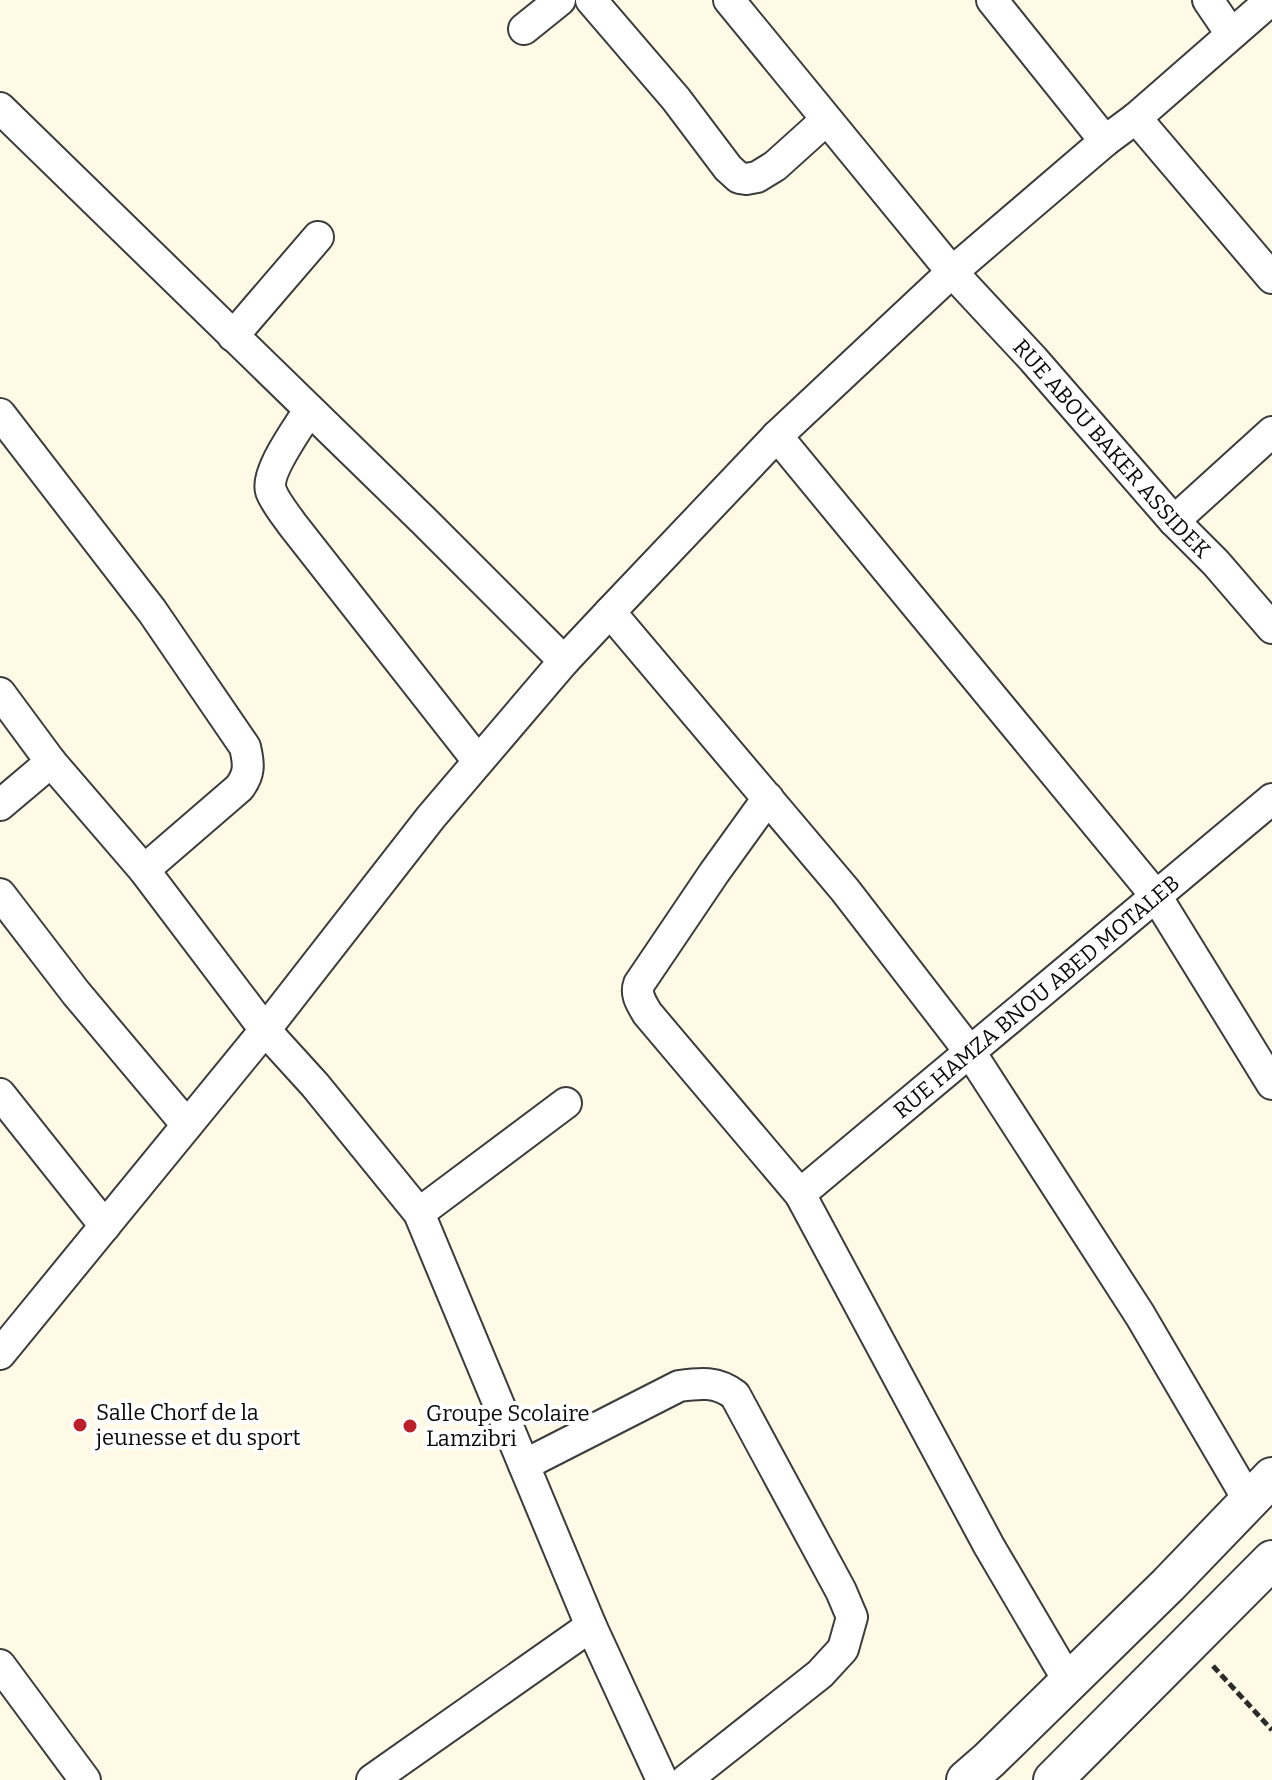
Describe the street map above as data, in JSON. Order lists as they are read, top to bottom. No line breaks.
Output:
{"streets":{"street":["RUE ABOU BAKER ASSIDEK","RUE HAMZA BNOU ABED MOTALEB"]},"places":["Salle Chorf de la jeunesse et du sport","Groupe Scolaire Lamzibri"]}
